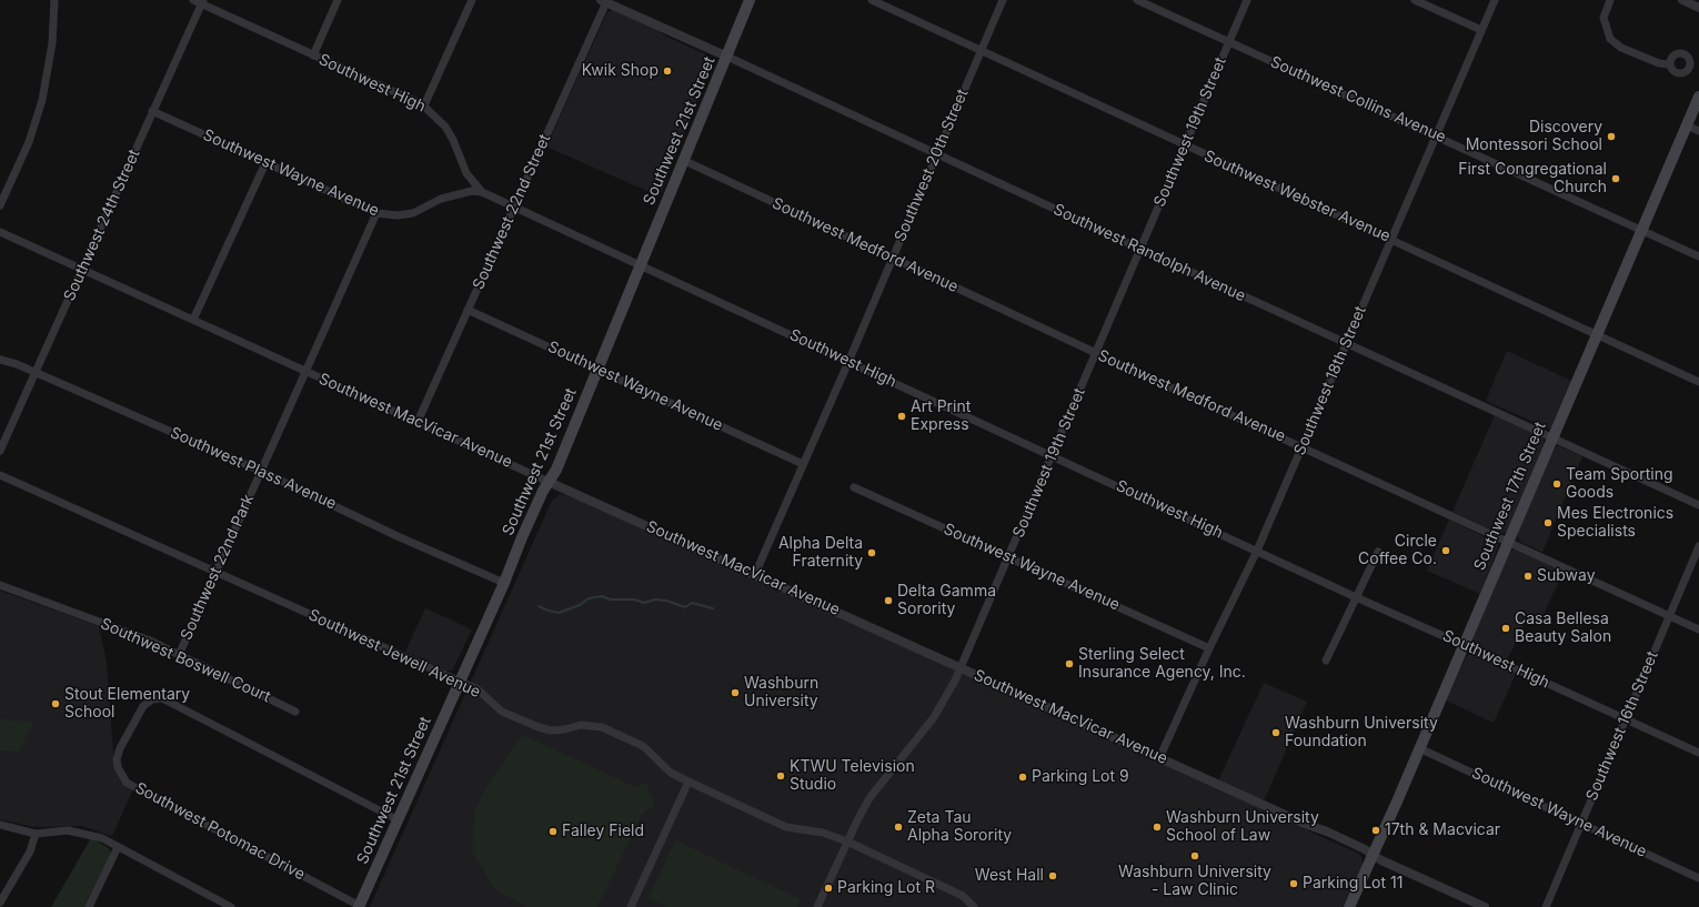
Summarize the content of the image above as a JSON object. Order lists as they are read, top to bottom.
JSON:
{
  "streets": {
    "main road": ["Southwest 21st Street", "Southwest 17th Street"],
    "street": [
      "Southwest High",
      "Southwest Collins Avenue",
      "Southwest 19th Street",
      "Southwest 20th Street",
      "Southwest Wayne Avenue",
      "Southwest Webster Avenue",
      "Southwest 22nd Street",
      "Southwest 24th Street",
      "Southwest Medford Avenue",
      "Southwest Randolph Avenue",
      "Southwest 18th Street",
      "Southwest MacVicar Avenue",
      "Southwest Plass Avenue",
      "Southwest 22nd Park",
      "Southwest Jewell Avenue",
      "Southwest Boswell Court",
      "Southwest 16th Street",
      "Southwest Potomac Drive"
    ]
  },
  "crossings": [
    ["Southwest High", "Southwest 21st Street"],
    ["Southwest High", "Southwest 19th Street"],
    ["Southwest High", "Southwest 20th Street"],
    ["Southwest High", "Southwest Wayne Avenue"],
    ["Southwest High", "Southwest 22nd Street"],
    ["Southwest High", "Southwest 24th Street"],
    ["Southwest High", "Southwest 18th Street"],
    ["Southwest High", "Southwest 17th Street"],
    ["Southwest High", "Southwest 16th Street"],
    ["Southwest Collins Avenue", "Southwest 19th Street"],
    ["Southwest Collins Avenue", "Southwest 18th Street"],
    ["Southwest Collins Avenue", "Southwest 17th Street"],
    ["Southwest 21st Street", "Southwest Wayne Avenue"],
    ["Southwest 21st Street", "Southwest Medford Avenue"],
    ["Southwest 21st Street", "Southwest Randolph Avenue"],
    ["Southwest 21st Street", "Southwest MacVicar Avenue"],
    ["Southwest 21st Street", "Southwest Plass Avenue"],
    ["Southwest 21st Street", "Southwest Jewell Avenue"],
    ["Southwest 21st Street", "Southwest Potomac Drive"],
    ["Southwest 19th Street", "Southwest Wayne Avenue"],
    ["Southwest 19th Street", "Southwest Webster Avenue"],
    ["Southwest 19th Street", "Southwest Medford Avenue"],
    ["Southwest 19th Street", "Southwest Randolph Avenue"],
    ["Southwest 19th Street", "Southwest MacVicar Avenue"],
    ["Southwest 19th Street", "Southwest Jewell Avenue"],
    ["Southwest 20th Street", "Southwest Wayne Avenue"],
    ["Southwest 20th Street", "Southwest Webster Avenue"],
    ["Southwest 20th Street", "Southwest Medford Avenue"],
    ["Southwest 20th Street", "Southwest Randolph Avenue"],
    ["Southwest 20th Street", "Southwest MacVicar Avenue"],
    ["Southwest Wayne Avenue", "Southwest 22nd Street"],
    ["Southwest Wayne Avenue", "Southwest 24th Street"],
    ["Southwest Wayne Avenue", "Southwest 18th Street"],
    ["Southwest Wayne Avenue", "Southwest 17th Street"],
    ["Southwest Wayne Avenue", "Southwest 22nd Park"],
    ["Southwest Wayne Avenue", "Southwest 16th Street"],
    ["Southwest Webster Avenue", "Southwest 18th Street"],
    ["Southwest Webster Avenue", "Southwest 17th Street"],
    ["Southwest 22nd Street", "Southwest Randolph Avenue"],
    ["Southwest 22nd Street", "Southwest MacVicar Avenue"],
    ["Southwest 24th Street", "Southwest MacVicar Avenue"],
    ["Southwest 24th Street", "Southwest Plass Avenue"],
    ["Southwest Medford Avenue", "Southwest 18th Street"],
    ["Southwest Medford Avenue", "Southwest 17th Street"],
    ["Southwest Medford Avenue", "Southwest 16th Street"],
    ["Southwest Randolph Avenue", "Southwest 18th Street"],
    ["Southwest Randolph Avenue", "Southwest 17th Street"],
    ["Southwest 18th Street", "Southwest MacVicar Avenue"],
    ["Southwest MacVicar Avenue", "Southwest 17th Street"],
    ["Southwest MacVicar Avenue", "Southwest 22nd Park"],
    ["Southwest Plass Avenue", "Southwest 22nd Park"],
    ["Southwest 22nd Park", "Southwest Jewell Avenue"],
    ["Southwest 22nd Park", "Southwest Boswell Court"]
  ],
  "places": [
    "Kwik Shop",
    "Discovery Montessori School",
    "First Congregational Church",
    "Art Print Express",
    "Team Sporting Goods",
    "Mes Electronics Specialists",
    "Circle Coffee Co.",
    "Alpha Delta Fraternity",
    "Subway",
    "Delta Gamma Sorority",
    "Casa Bellesa Beauty Salon",
    "Sterling Select Insurance Agency, Inc.",
    "Washburn University",
    "Stout Elementary School",
    "Washburn University Foundation",
    "KTWU Television Studio",
    "Parking Lot 9",
    "Zeta Tau Alpha Sorority",
    "Washburn University School of Law",
    "17th & Macvicar",
    "Falley Field",
    "Washburn University - Law Clinic",
    "West Hall",
    "Parking Lot 11",
    "Parking Lot R"
  ]
}
